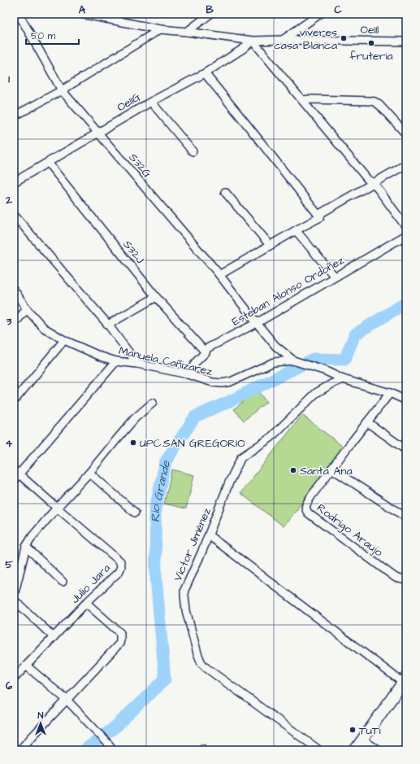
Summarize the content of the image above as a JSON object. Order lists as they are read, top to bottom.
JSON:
{
  "streets": {
    "street": [
      "Oe11l",
      "Oe11G",
      "S32G",
      "S32J",
      "Esteban Alonso Ordoñez",
      "Manuela Cañizarez",
      "Rodrigo Araujo",
      "Victor Jiménez",
      "Julio Jara"
    ]
  },
  "crossings": [
    ["Oe11l", "Oe11G"],
    ["Oe11G", "S32G"],
    ["Oe11G", "S32J"],
    ["S32G", "Esteban Alonso Ordoñez"],
    ["S32G", "Manuela Cañizarez"],
    ["S32J", "Esteban Alonso Ordoñez"],
    ["Esteban Alonso Ordoñez", "Manuela Cañizarez"],
    ["Manuela Cañizarez", "Rodrigo Araujo"],
    ["Manuela Cañizarez", "Victor Jiménez"]
  ],
  "water": ["Rio Grande"],
  "places": [
    "viveres casa Blanca",
    "fruteria",
    "UPC.SAN GREGORIO",
    "Santa Ana",
    "TuTi"
  ],
  "scale_bar": "50 m",
  "north": "top",
  "grid": {
    "columns": ["A", "B", "C"],
    "rows": [
      "1",
      "2",
      "3",
      "4",
      "5",
      "6"
    ]
  }
}
